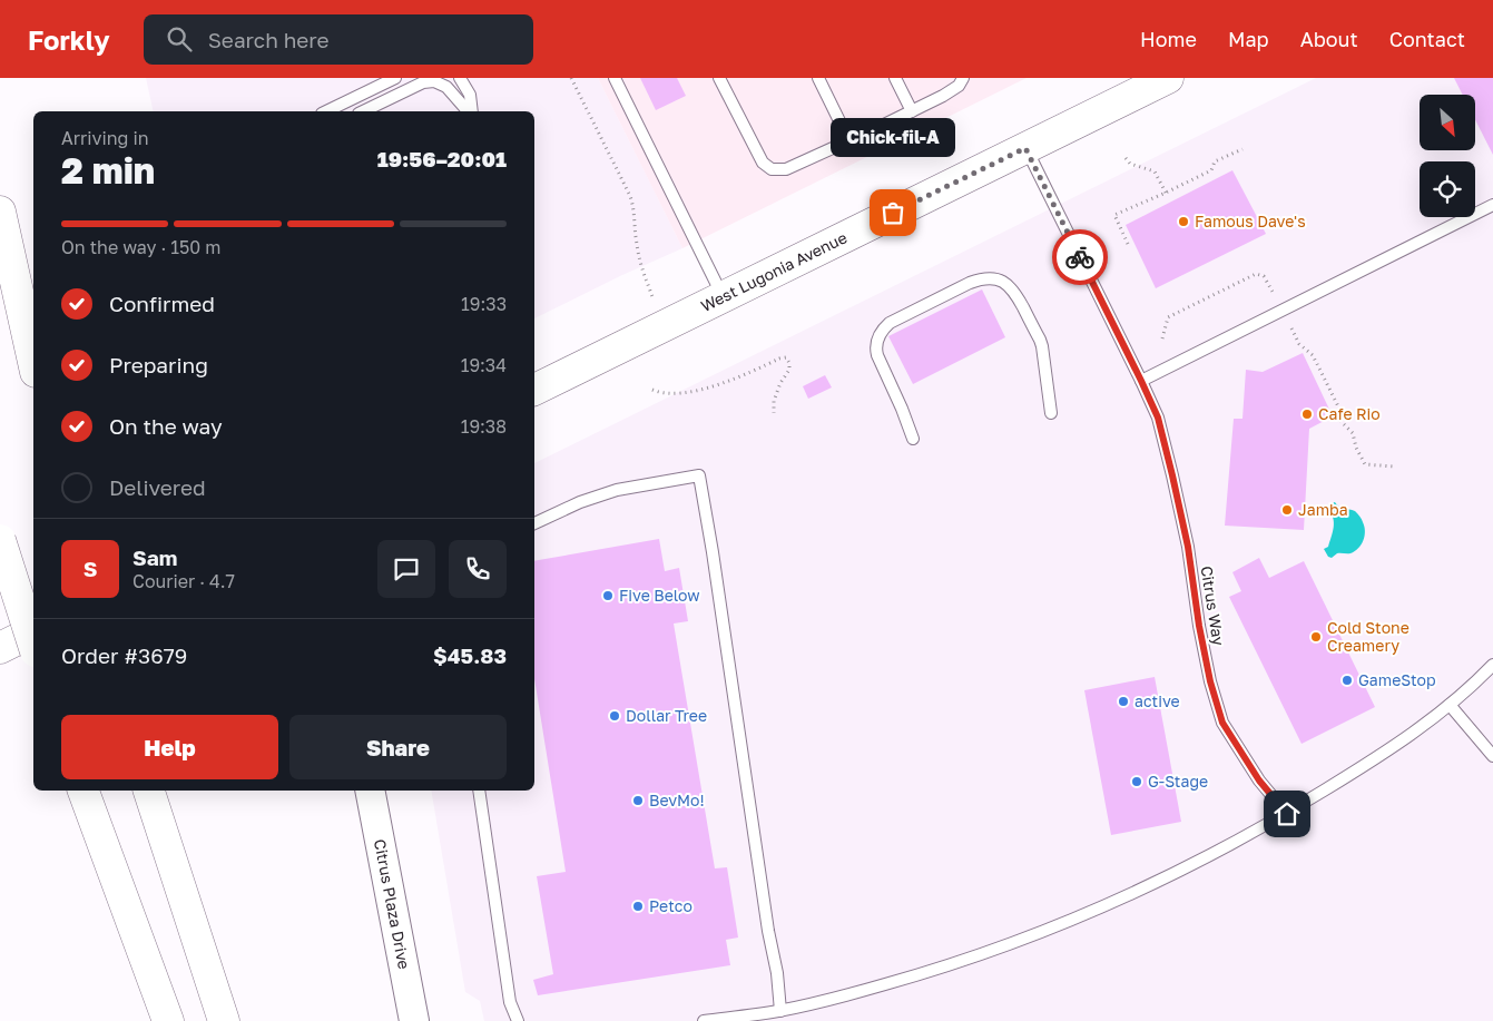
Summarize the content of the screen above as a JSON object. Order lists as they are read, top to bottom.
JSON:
{
  "streets": {
    "main road": ["West Lugonia Avenue"],
    "street": ["Citrus Plaza Drive"],
    "lane": ["Citrus Way"]
  },
  "crossings": [
    ["West Lugonia Avenue", "Citrus Way"]
  ],
  "places": [
    "Chick-fil-A",
    "Famous Dave's",
    "Cafe Rio",
    "Jamba",
    "Five Below",
    "Cold Stone Creamery",
    "GameStop",
    "active",
    "Dollar Tree",
    "G-Stage",
    "BevMo!",
    "Petco"
  ],
  "north": "bottom right",
  "page": {
    "header": "Forkly",
    "search": "Search here",
    "nav": [
      "Home",
      "Map",
      "About",
      "Contact"
    ],
    "heading": ["2 min", "Arriving in", "19:56–20:01"],
    "panel": [
      "Sam",
      "Courier · 4.7",
      "Order #3679",
      "$45.83"
    ],
    "bubble": "Chick-fil-A",
    "bar": "On the way · 150 m",
    "list": [
      ["Confirmed", "19:33"],
      ["Preparing", "19:34"],
      ["On the way", "19:38"],
      "Delivered"
    ],
    "round": "S",
    "buttons": ["Help", "Share"]
  }
}
